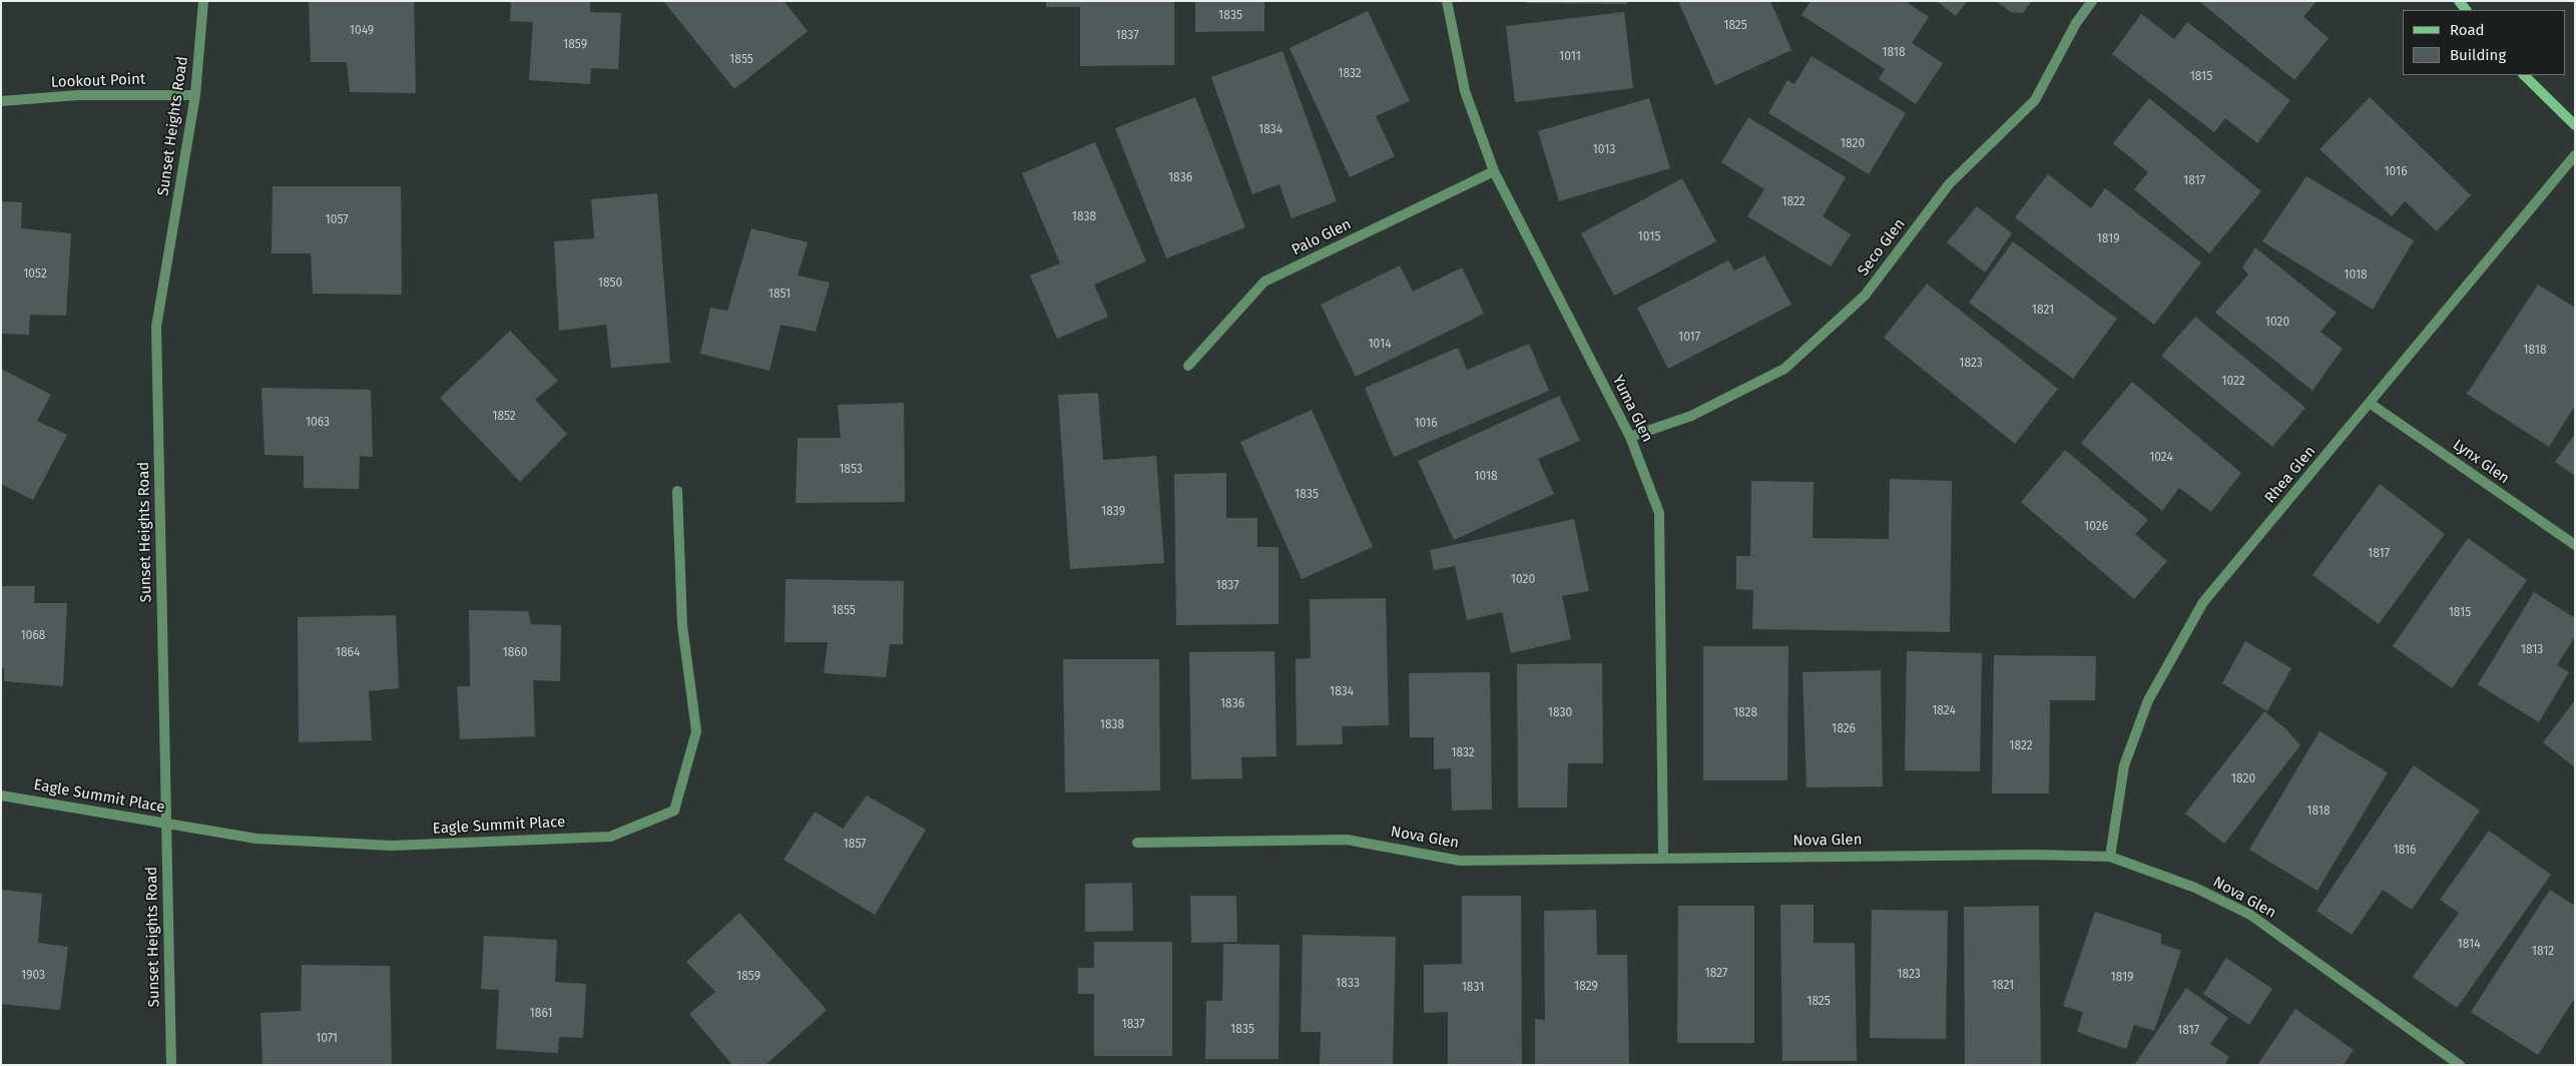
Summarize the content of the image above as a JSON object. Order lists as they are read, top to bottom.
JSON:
{
  "streets": {
    "street": [
      "Lookout Point",
      "Sunset Heights Road",
      "Palo Glen",
      "Seco Glen",
      "Yuma Glen",
      "Lynx Glen",
      "Rhea Glen",
      "Eagle Summit Place",
      "Nova Glen"
    ]
  },
  "crossings": [
    ["Lookout Point", "Sunset Heights Road"],
    ["Sunset Heights Road", "Eagle Summit Place"],
    ["Palo Glen", "Yuma Glen"],
    ["Seco Glen", "Yuma Glen"],
    ["Yuma Glen", "Nova Glen"],
    ["Lynx Glen", "Rhea Glen"],
    ["Rhea Glen", "Nova Glen"]
  ],
  "house_numbers": [
    "1835",
    "1825",
    "1049",
    "1837",
    "1859",
    "1818",
    "1011",
    "1855",
    "1832",
    "1815",
    "1834",
    "1820",
    "1013",
    "1016",
    "1836",
    "1817",
    "1822",
    "1838",
    "1057",
    "1015",
    "1819",
    "1052",
    "1018",
    "1850",
    "1851",
    "1821",
    "1020",
    "1017",
    "1014",
    "1818",
    "1823",
    "1022",
    "1852",
    "1063",
    "1016",
    "1024",
    "1853",
    "1018",
    "1835",
    "1839",
    "1026",
    "1817",
    "1020",
    "1837",
    "1855",
    "1815",
    "1068",
    "1813",
    "1864",
    "1860",
    "1834",
    "1836",
    "1824",
    "1830",
    "1828",
    "1838",
    "1826",
    "1822",
    "1832",
    "1820",
    "1818",
    "1857",
    "1816",
    "1814",
    "1812",
    "1827",
    "1823",
    "1903",
    "1859",
    "1819",
    "1833",
    "1821",
    "1829",
    "1831",
    "1825",
    "1861",
    "1837",
    "1835",
    "1817",
    "1071"
  ],
  "legend": ["Road", "Building"]
}
